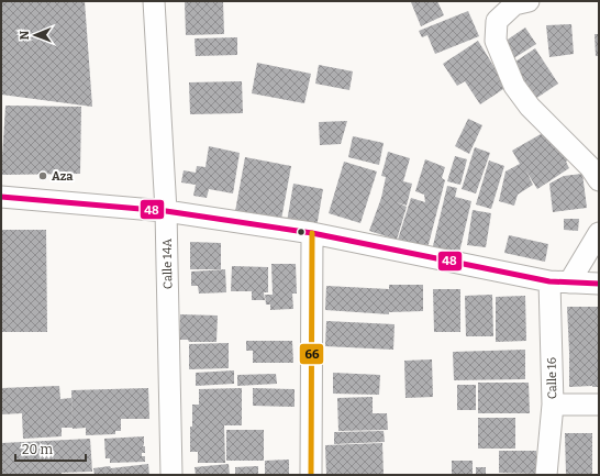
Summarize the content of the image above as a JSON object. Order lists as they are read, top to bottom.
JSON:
{
  "streets": {
    "street": ["Calle 14A", "Calle 16"]
  },
  "places": ["Aza"],
  "lines": ["transit line 48", "transit line 66"],
  "scale_bar": "20 m",
  "north": "left"
}
